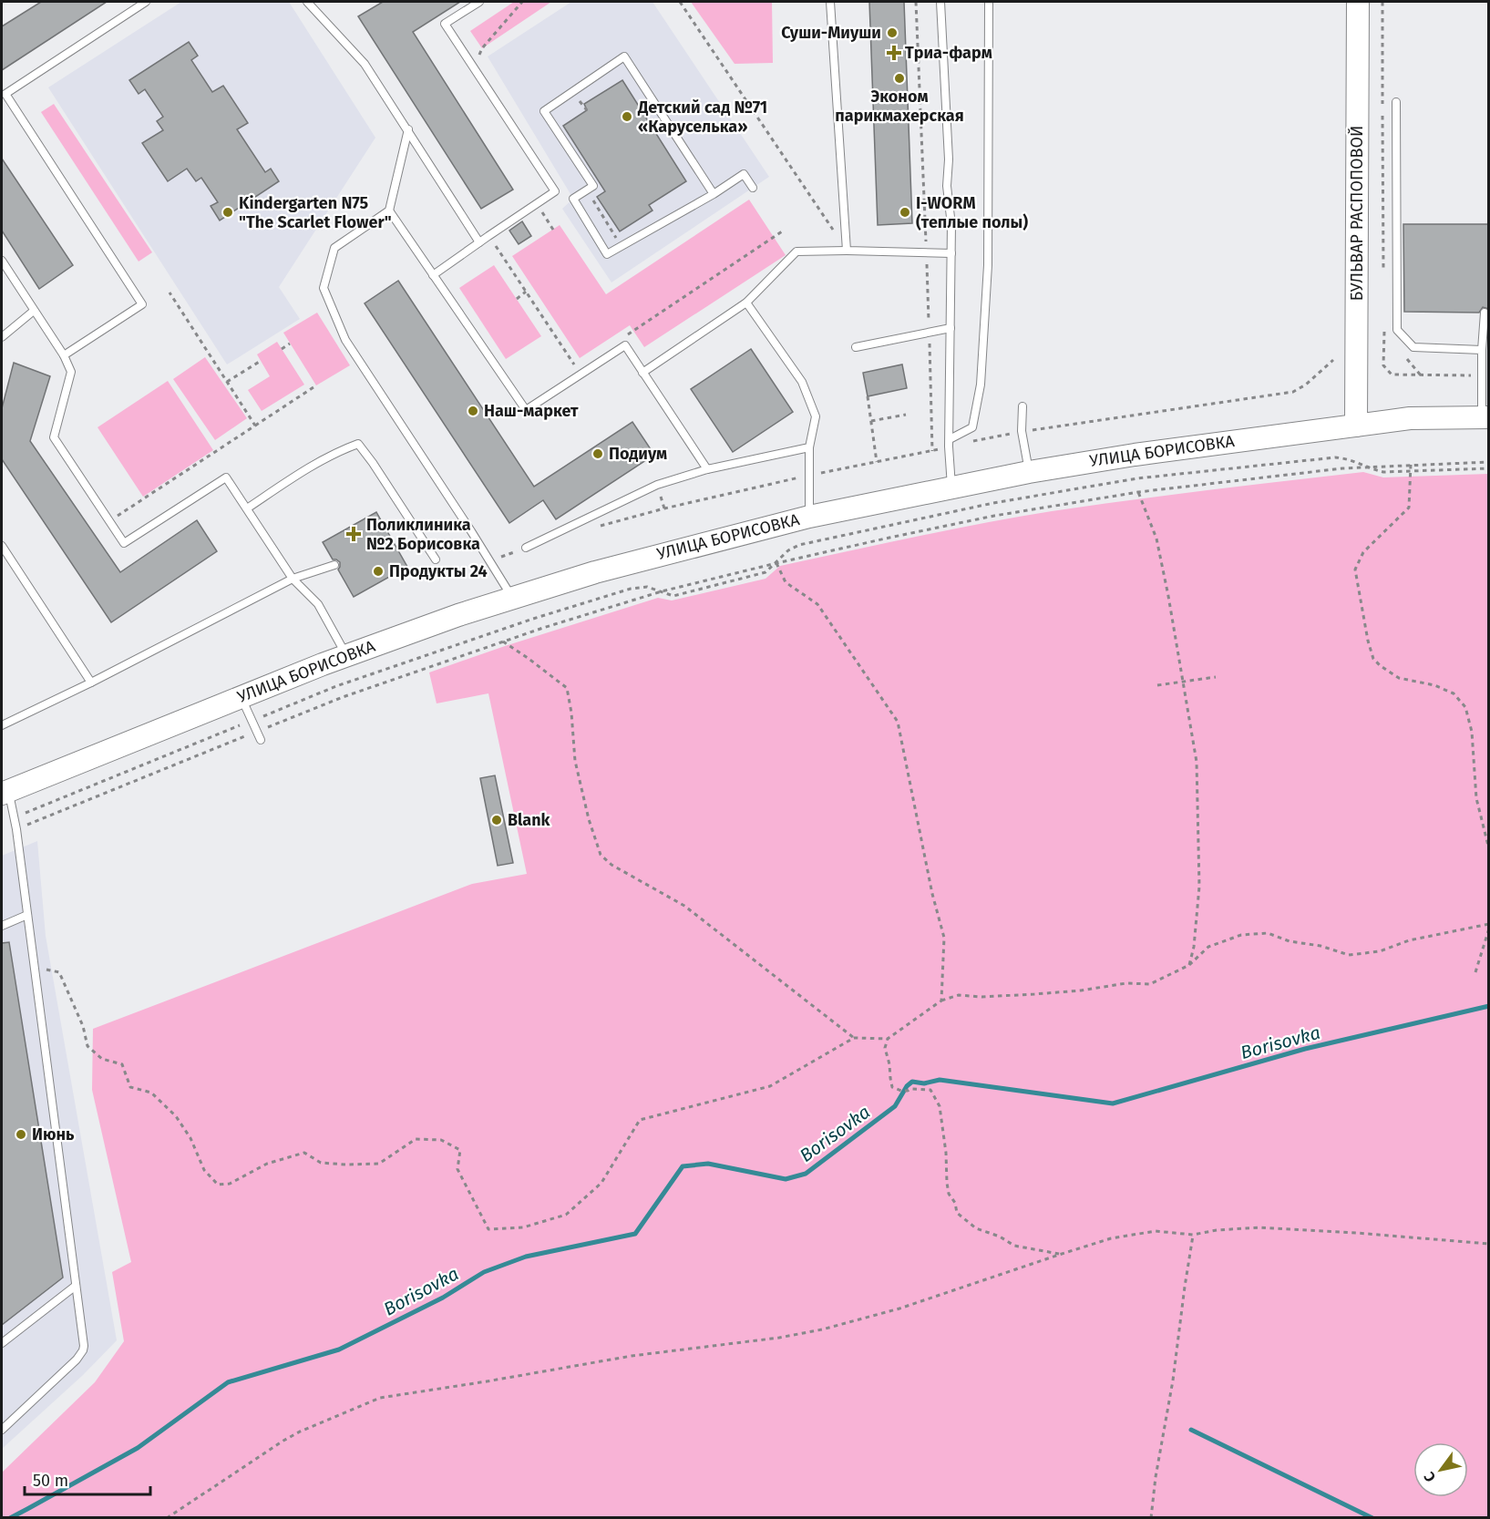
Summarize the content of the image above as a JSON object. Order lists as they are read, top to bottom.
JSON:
{
  "streets": {
    "street": ["БУЛЬВАР РАСПОПОВОЙ", "УЛИЦА БОРИСОВКА"]
  },
  "crossings": [
    ["БУЛЬВАР РАСПОПОВОЙ", "УЛИЦА БОРИСОВКА"]
  ],
  "water": ["Borisovka"],
  "places": {
    "other": [
      "Суши-Миуши",
      "Эконом парикмахерская",
      "Детский сад №71 «Каруселька»",
      "Kindergarten N75 \"The Scarlet Flower\"",
      "I-WORM (теплые полы)",
      "Наш-маркет",
      "Подиум",
      "Продукты 24",
      "Blank",
      "Июнь"
    ],
    "health": ["Триа-фарм", "Поликлиника №2 Борисовка"]
  },
  "scale_bar": "50 m",
  "north": "bottom left"
}
